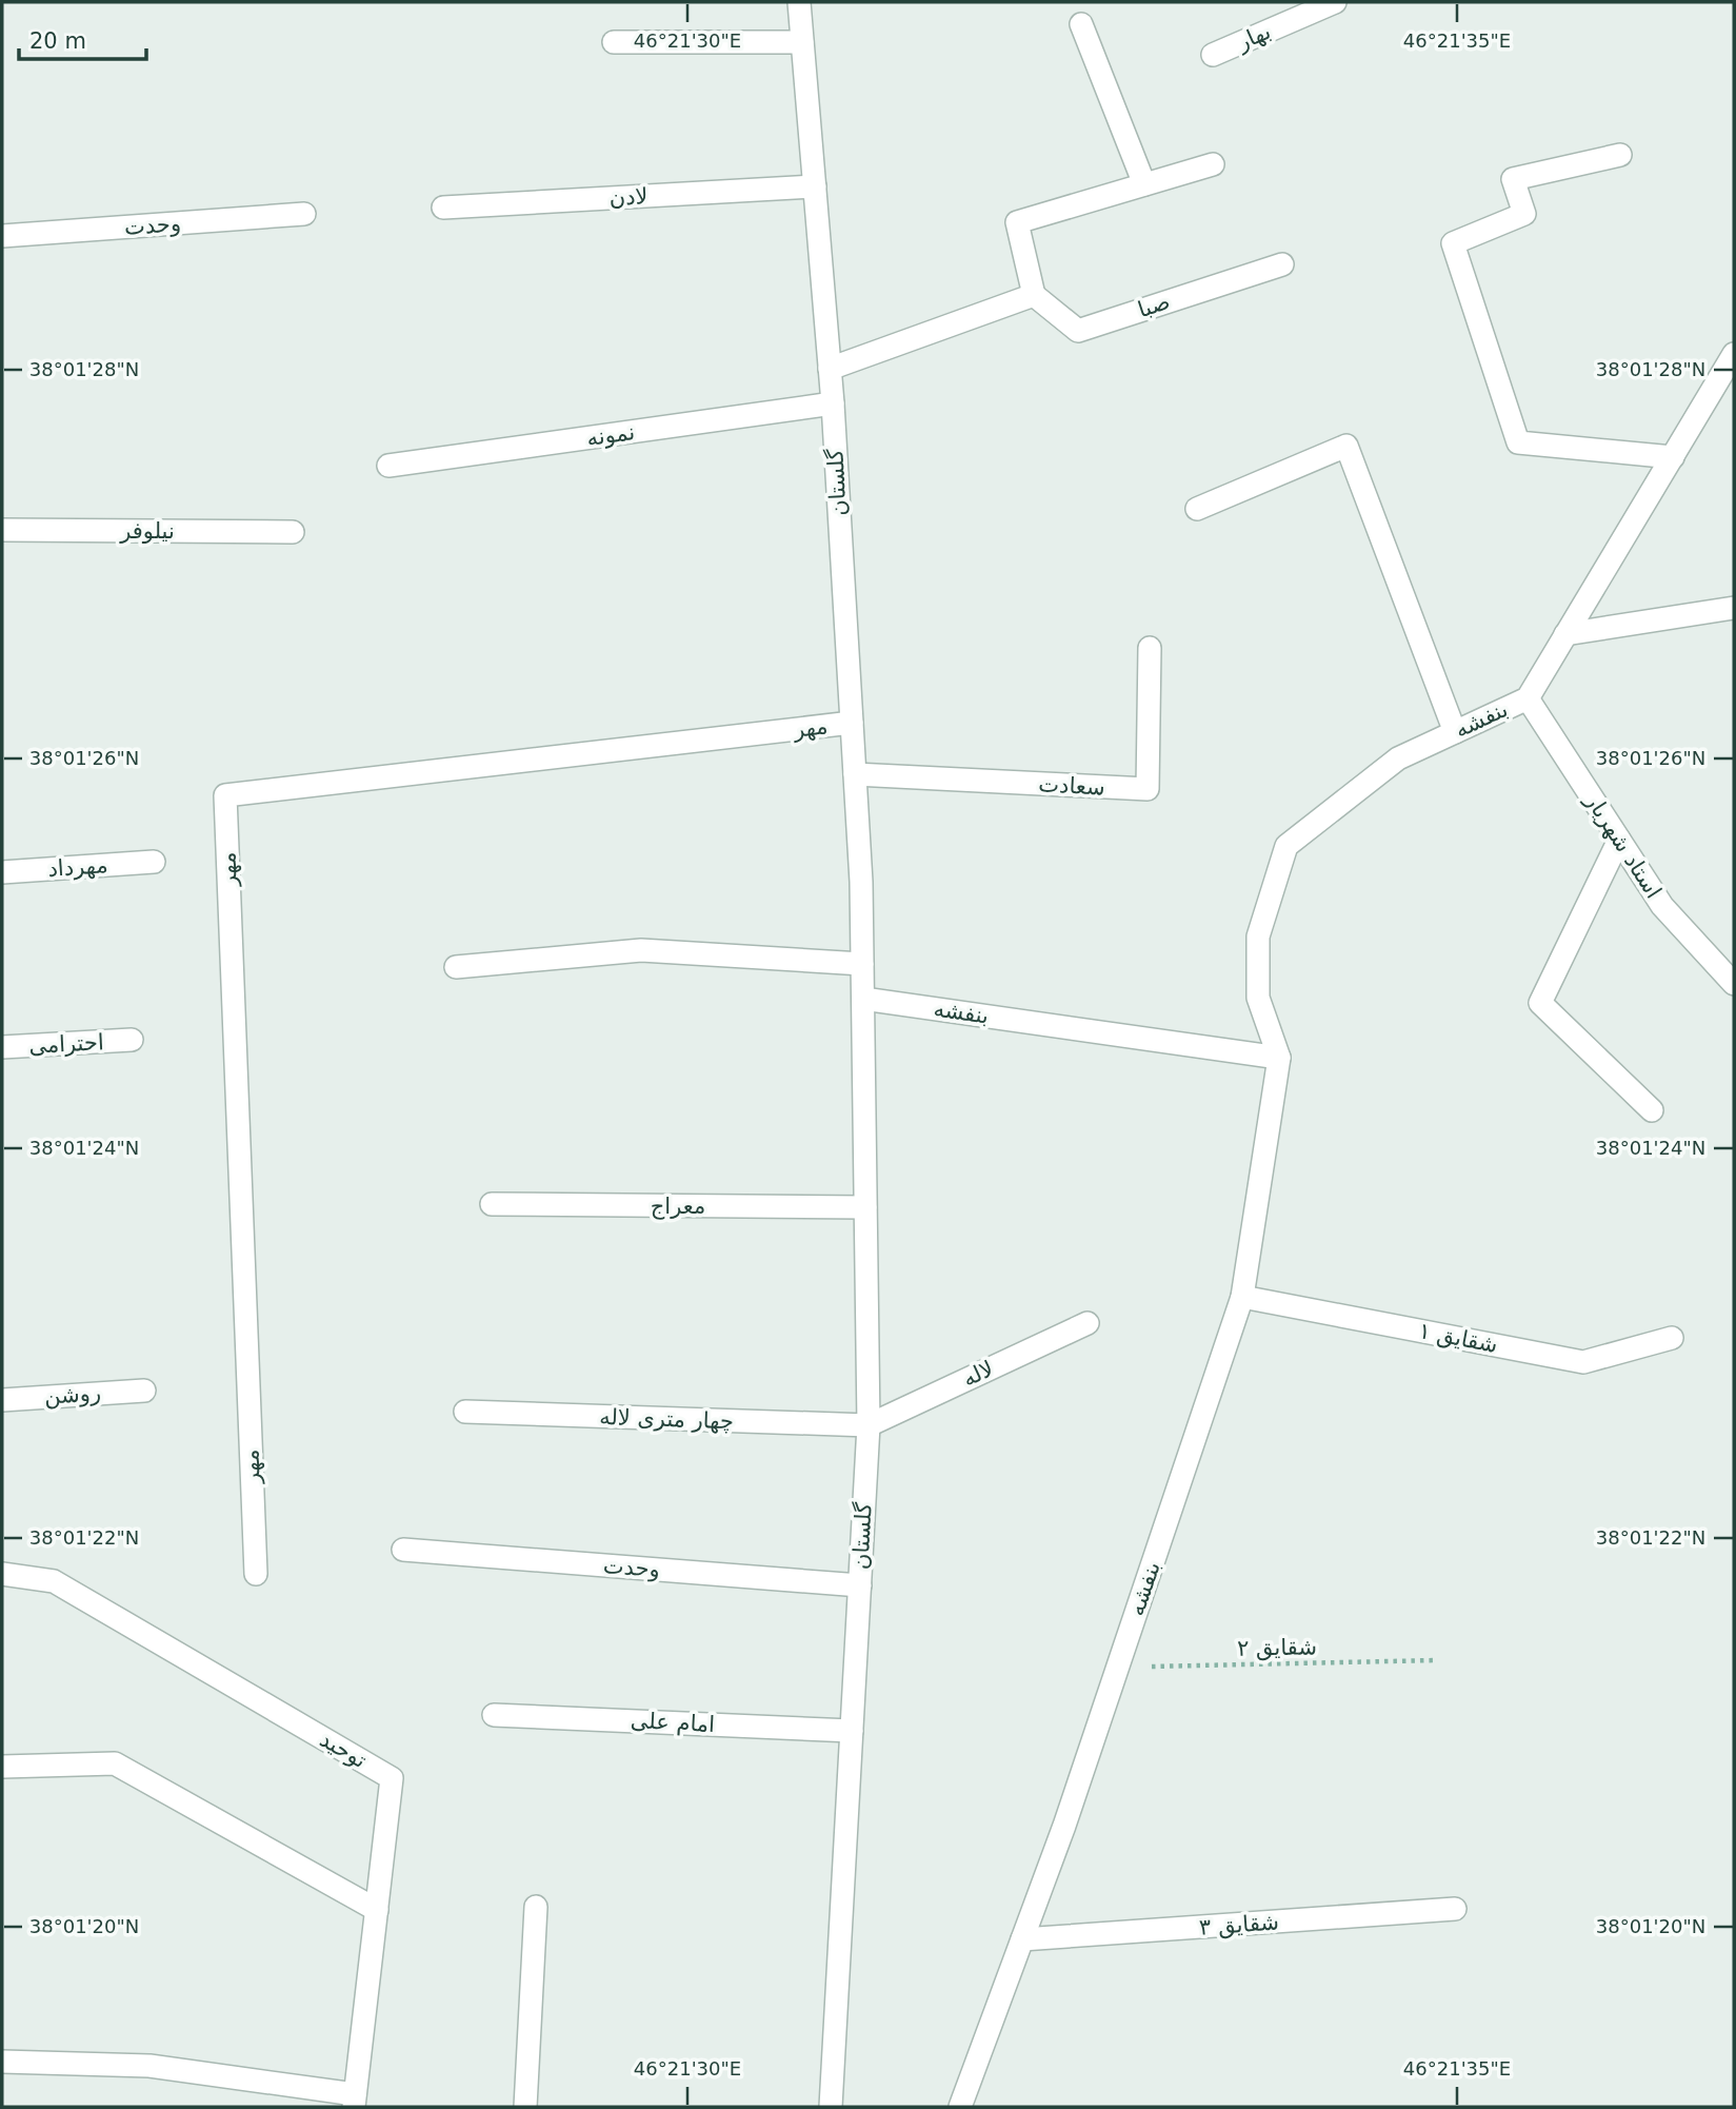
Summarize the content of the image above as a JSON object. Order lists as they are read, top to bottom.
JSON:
{
  "streets": {
    "street": [
      "بهار",
      "لادن",
      "وحدت",
      "صبا",
      "نمونه",
      "گلستان",
      "نیلوفر",
      "بنفشه",
      "مهر",
      "سعادت",
      "استاد شهریار",
      "مهرداد",
      "احترامی",
      "معراج",
      "شقایق ۱",
      "لاله",
      "روشن",
      "چهار متری لاله",
      "امام علی",
      "توحید",
      "شقایق ۳"
    ],
    "path": ["شقایق ۲"]
  },
  "crossings": [
    ["لادن", "گلستان"],
    ["وحدت", "گلستان"],
    ["نمونه", "گلستان"],
    ["گلستان", "بنفشه"],
    ["گلستان", "مهر"],
    ["گلستان", "سعادت"],
    ["گلستان", "معراج"],
    ["گلستان", "لاله"],
    ["گلستان", "چهار متری لاله"],
    ["گلستان", "امام علی"],
    ["بنفشه", "استاد شهریار"],
    ["بنفشه", "شقایق ۱"],
    ["بنفشه", "شقایق ۲"],
    ["بنفشه", "شقایق ۳"],
    ["لاله", "چهار متری لاله"]
  ],
  "scale_bar": "20 m",
  "coordinates": [
    "46°21'30\"E",
    "46°21'35\"E",
    "38°01'28\"N",
    "38°01'26\"N",
    "38°01'24\"N",
    "38°01'22\"N",
    "38°01'20\"N"
  ]
}
